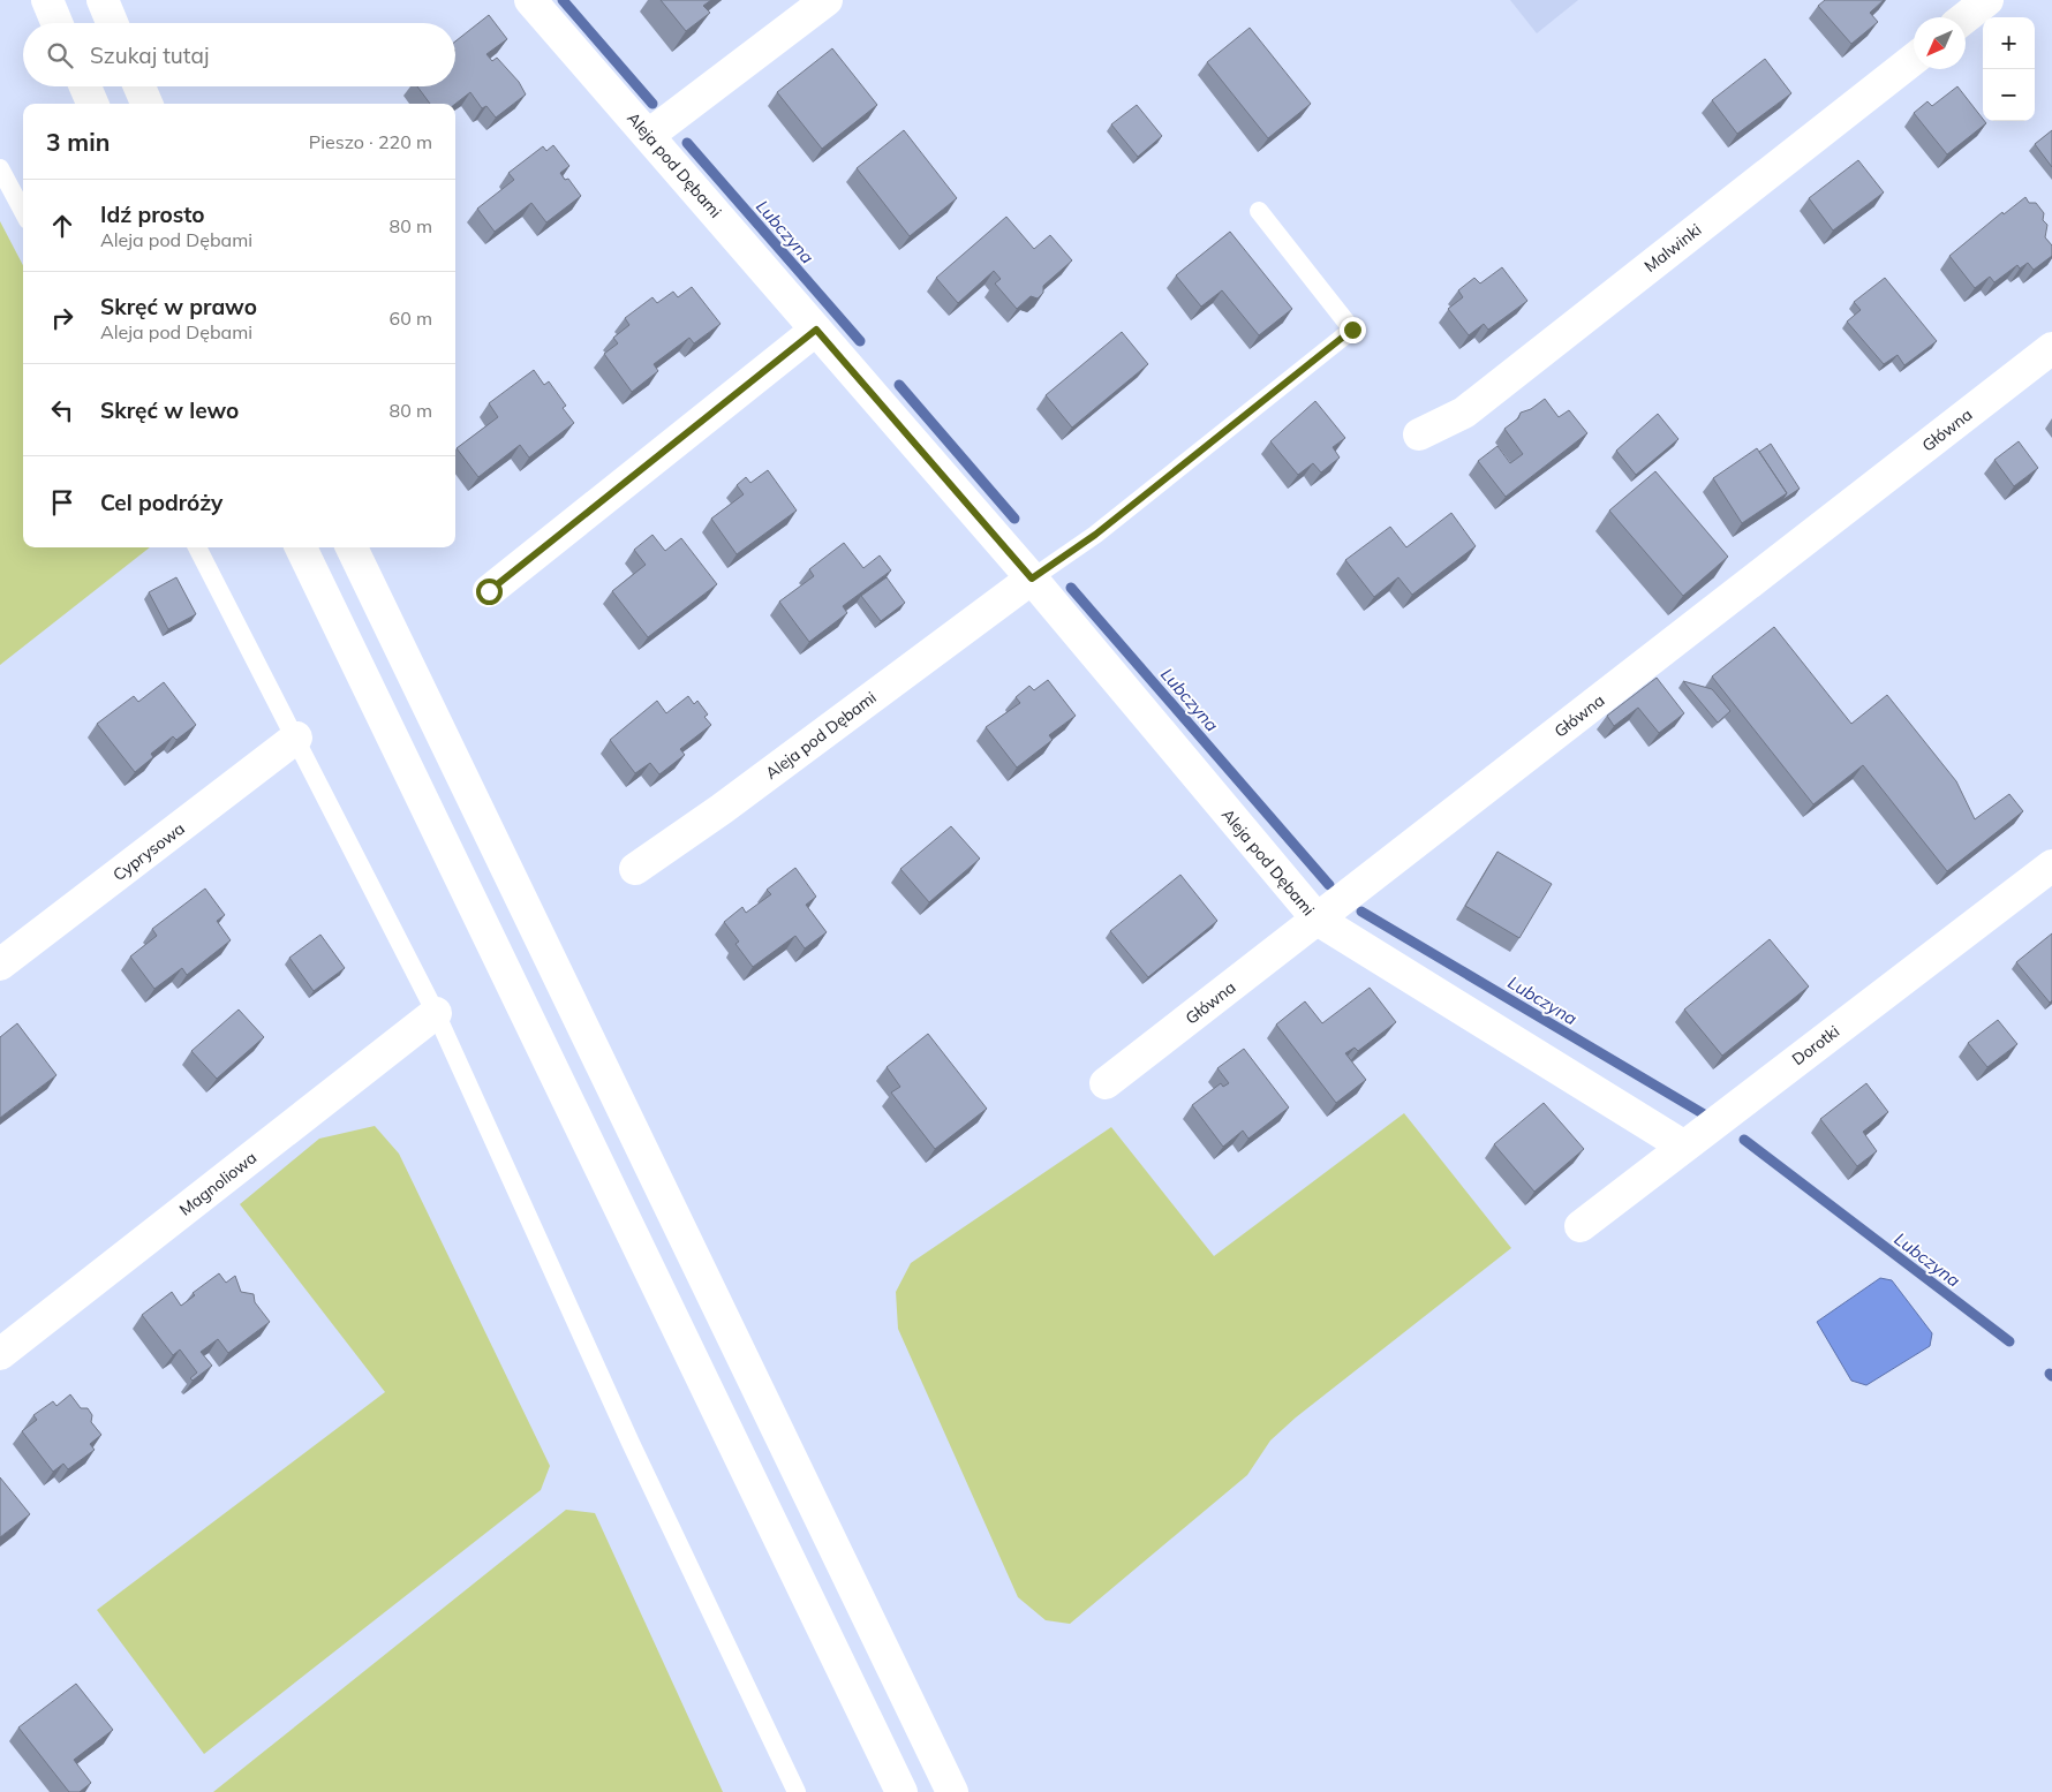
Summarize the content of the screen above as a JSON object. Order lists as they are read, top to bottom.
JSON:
{
  "streets": {
    "street": [
      "Aleja pod Dębami",
      "Malwinki",
      "Główna",
      "Cyprysowa",
      "Dorotki",
      "Magnoliowa"
    ]
  },
  "crossings": [
    ["Aleja pod Dębami", "Główna"],
    ["Aleja pod Dębami", "Dorotki"]
  ],
  "water": ["Lubczyna"],
  "north": "bottom left",
  "page": {
    "map_buttons": ["+", "−"],
    "search": "Szukaj tutaj",
    "heading": ["3 min", "Pieszo · 220 m"],
    "list": [
      ["Idź prosto", "Aleja pod Dębami", "80 m"],
      ["Skręć w prawo", "Aleja pod Dębami", "60 m"],
      ["Skręć w lewo", "80 m"],
      "Cel podróży"
    ]
  }
}
